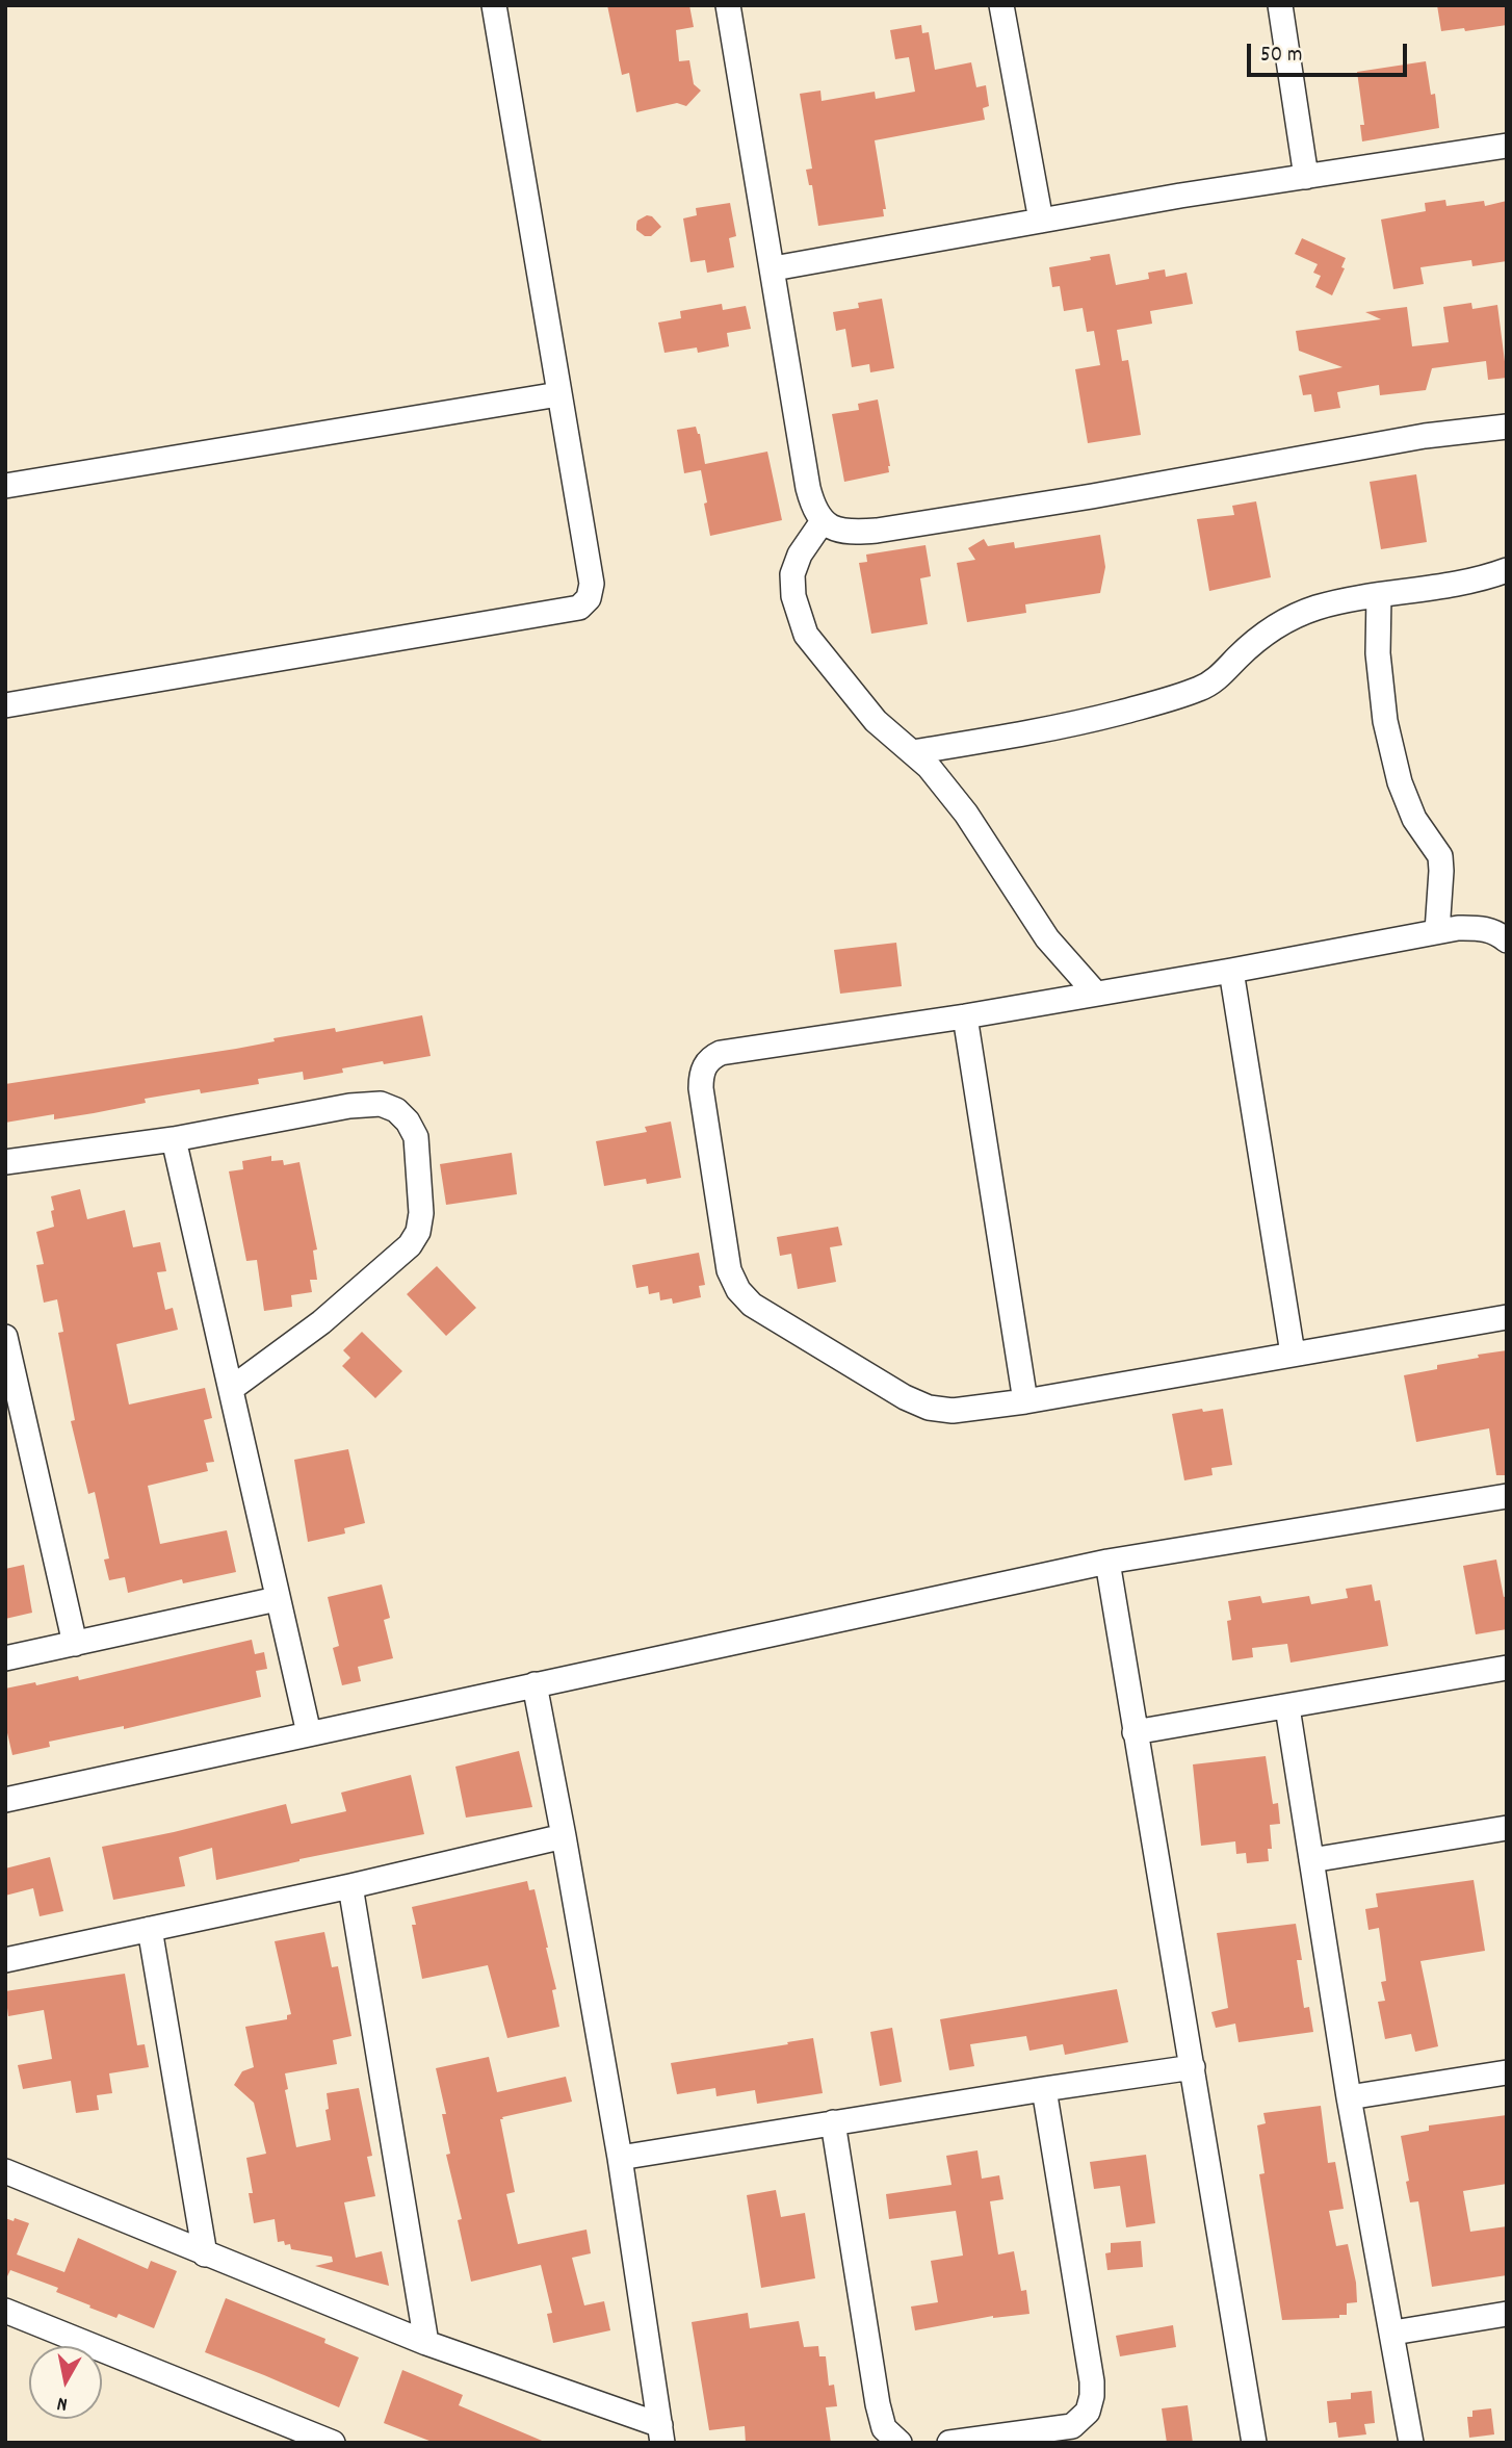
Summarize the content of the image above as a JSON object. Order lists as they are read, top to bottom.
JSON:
{
  "scale_bar": "50 m",
  "north": "bottom"
}
